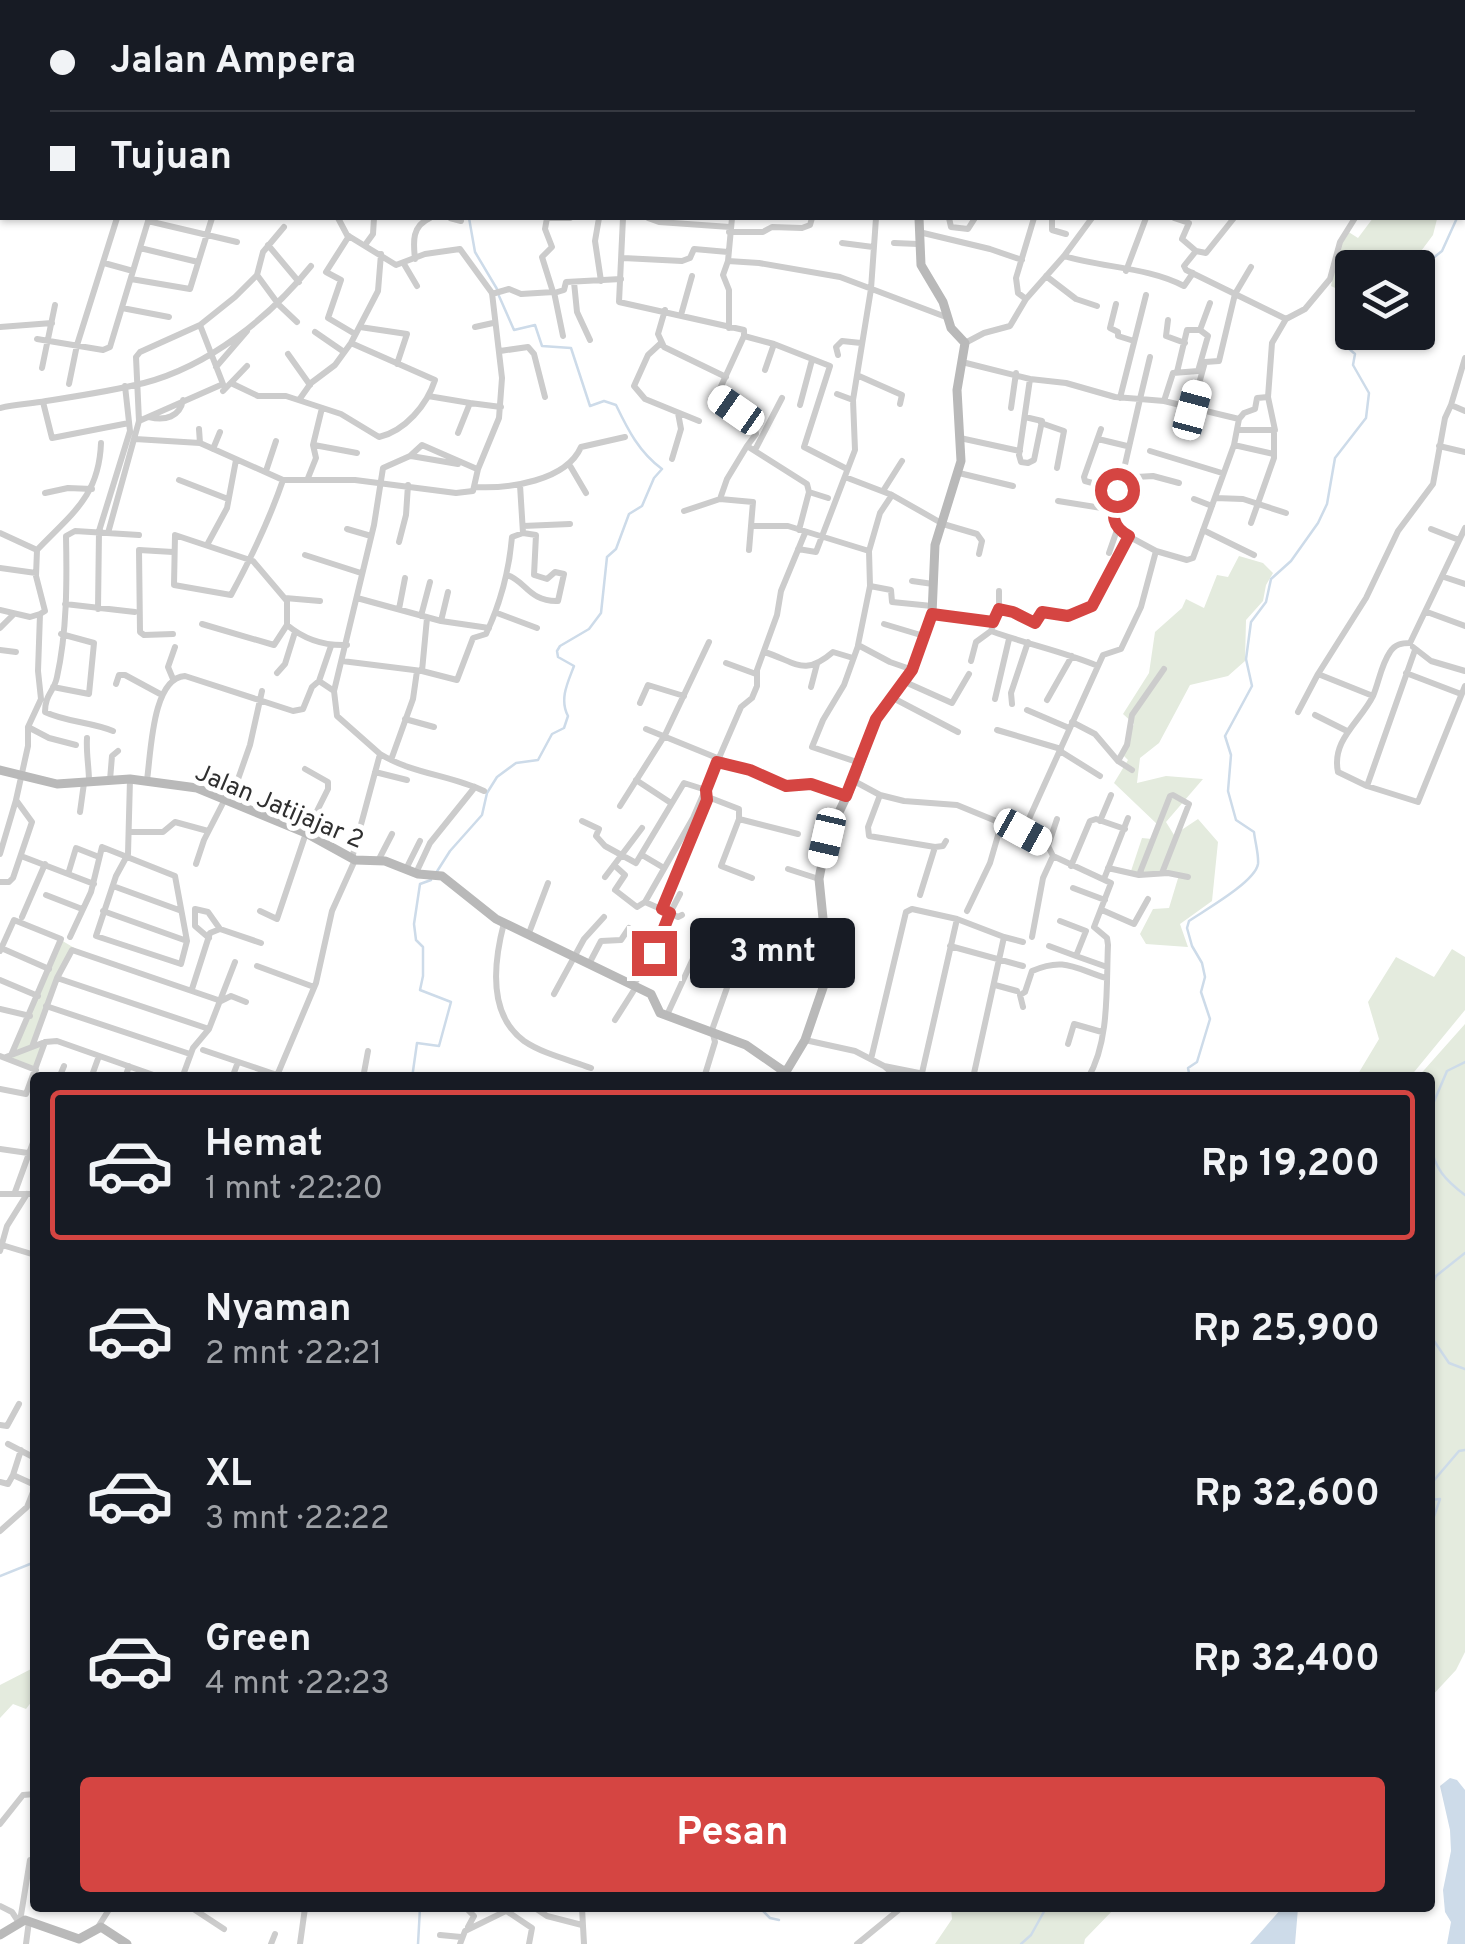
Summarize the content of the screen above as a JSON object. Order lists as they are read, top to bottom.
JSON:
{
  "streets": {
    "street": ["Jalan Jatijajar 2"]
  },
  "page": {
    "banner": ["Jalan Ampera", "Tujuan"],
    "bubble": "3 mnt",
    "list": [
      {
        "name": "Hemat",
        "note": "1 mnt · 22:20",
        "value": "Rp 19,200"
      },
      {
        "name": "Nyaman",
        "note": "2 mnt · 22:21",
        "value": "Rp 25,900"
      },
      {
        "name": "XL",
        "note": "3 mnt · 22:22",
        "value": "Rp 32,600"
      },
      {
        "name": "Green",
        "note": "4 mnt · 22:23",
        "value": "Rp 32,400"
      }
    ],
    "buttons": "Pesan"
  }
}
